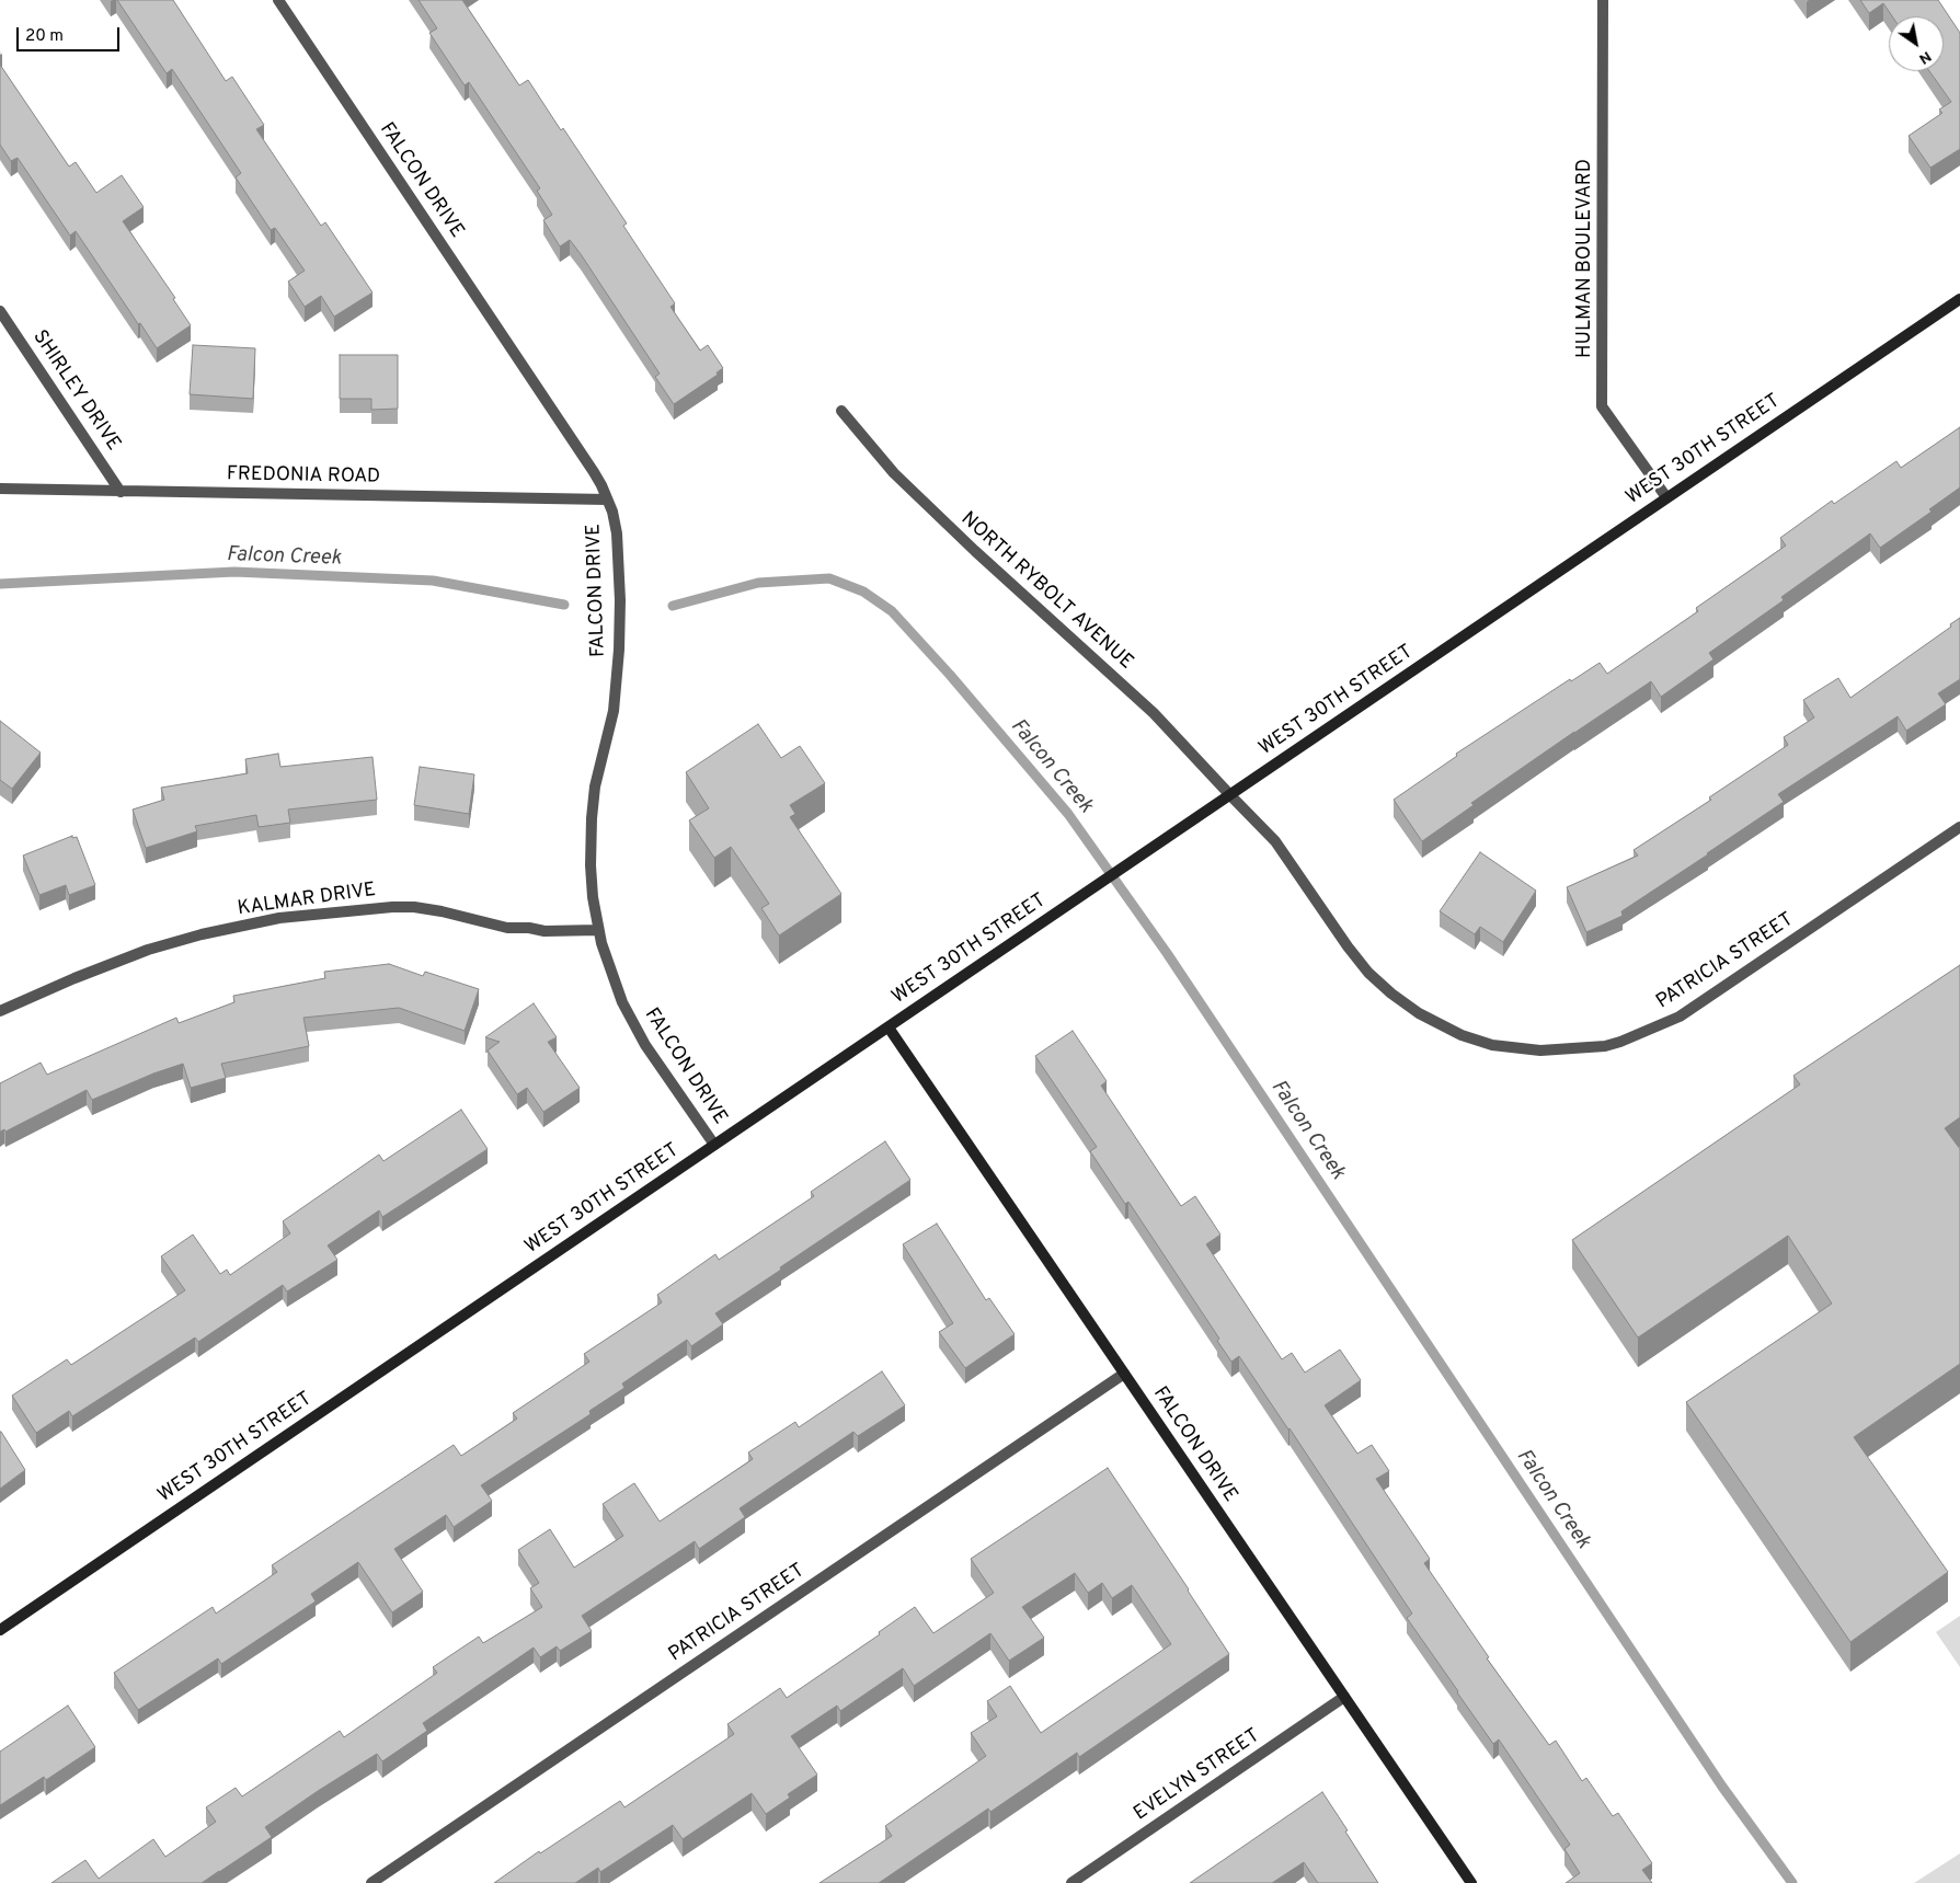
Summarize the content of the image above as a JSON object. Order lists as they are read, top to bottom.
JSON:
{
  "streets": {
    "main road": ["FALCON DRIVE", "WEST 30TH STREET"],
    "street": [
      "HULMAN BOULEVARD",
      "SHIRLEY DRIVE",
      "FREDONIA ROAD",
      "NORTH RYBOLT AVENUE",
      "KALMAR DRIVE",
      "PATRICIA STREET",
      "EVELYN STREET"
    ]
  },
  "crossings": [
    ["FALCON DRIVE", "WEST 30TH STREET"],
    ["FALCON DRIVE", "FREDONIA ROAD"],
    ["FALCON DRIVE", "KALMAR DRIVE"],
    ["FALCON DRIVE", "PATRICIA STREET"],
    ["FALCON DRIVE", "EVELYN STREET"],
    ["HULMAN BOULEVARD", "WEST 30TH STREET"],
    ["SHIRLEY DRIVE", "FREDONIA ROAD"],
    ["WEST 30TH STREET", "NORTH RYBOLT AVENUE"],
    ["WEST 30TH STREET", "PATRICIA STREET"],
    ["NORTH RYBOLT AVENUE", "PATRICIA STREET"]
  ],
  "water": ["Falcon Creek"],
  "scale_bar": "20 m",
  "north": "bottom right"
}
